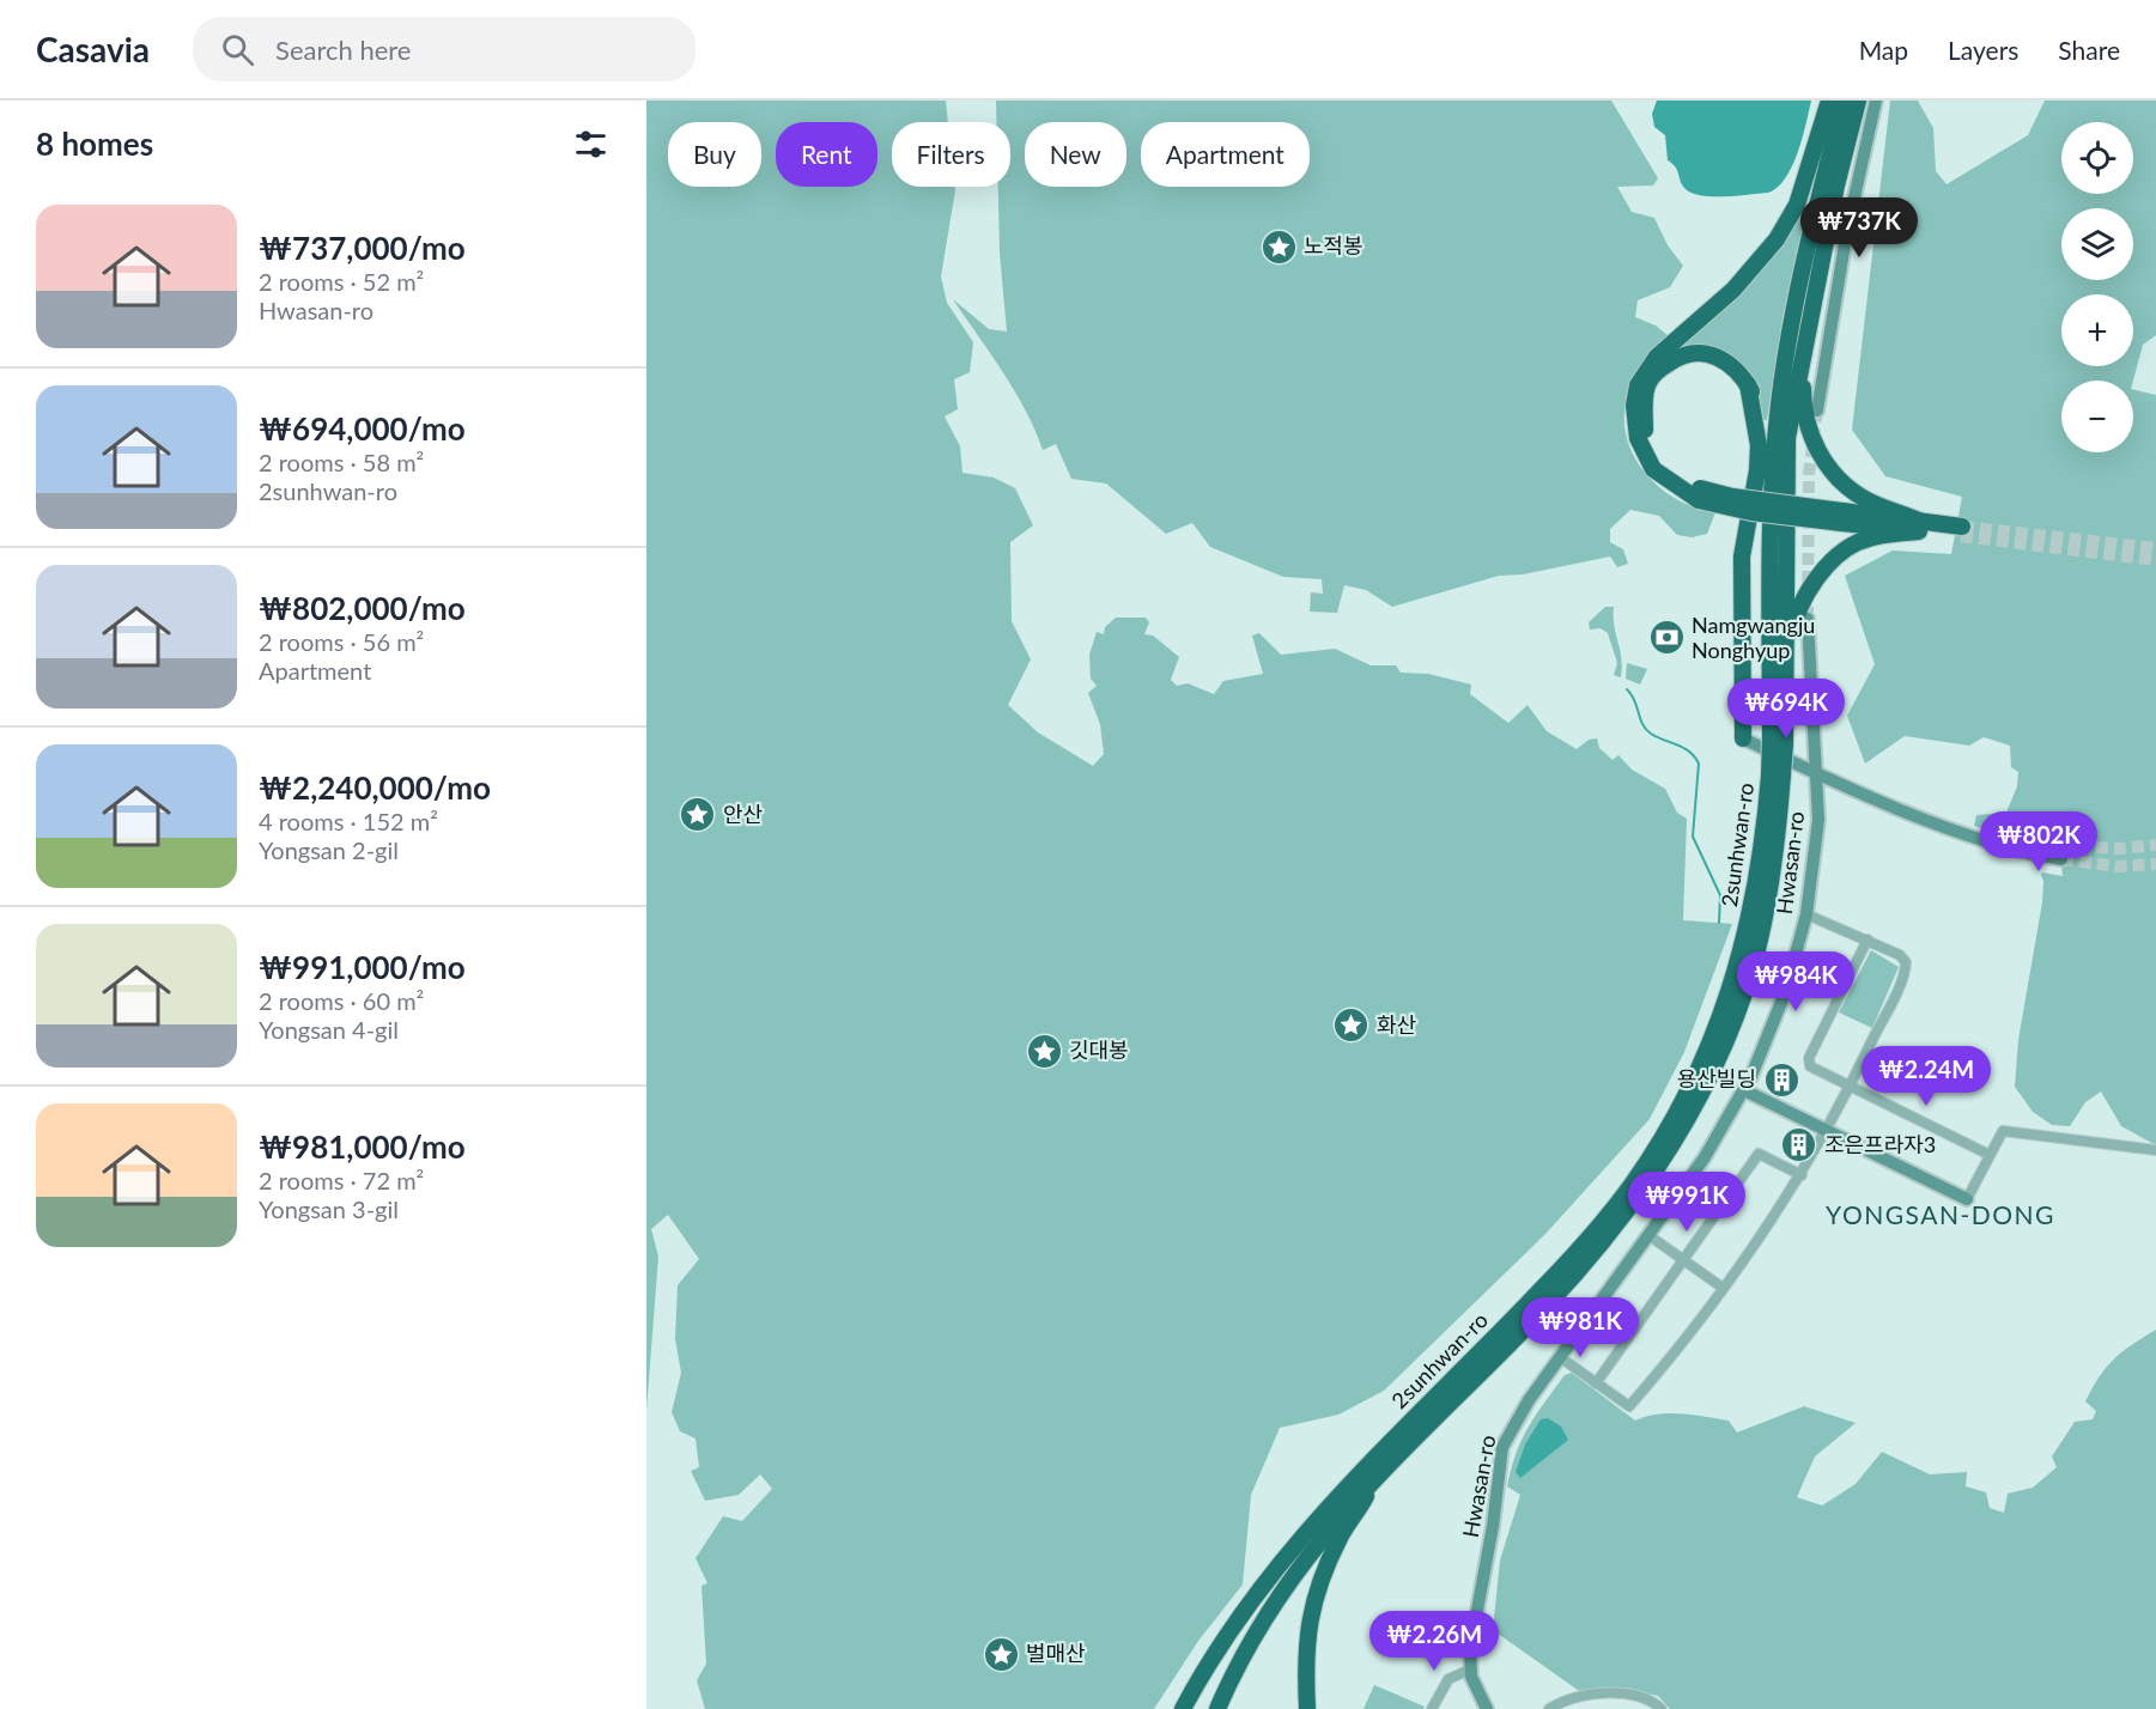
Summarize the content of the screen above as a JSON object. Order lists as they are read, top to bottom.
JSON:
{
  "streets": {
    "highway": ["2sunhwan-ro"],
    "main road": ["Hwasan-ro"]
  },
  "districts": ["YONGSAN-DONG"],
  "places": {
    "place": [
      "노적봉",
      "안산",
      "화산",
      "깃대봉",
      "벌매산"
    ],
    "bank": ["Namgwangju Nonghyup"],
    "building": ["용산빌딩", "조은프라자3"]
  },
  "page": {
    "header": "Casavia",
    "search": "Search here",
    "nav": ["Map", "Layers", "Share"],
    "heading": "8 homes",
    "map_buttons": ["+", "−"],
    "chip": [
      "Buy",
      "Rent",
      "Filters",
      "New",
      "Apartment"
    ],
    "list": [
      {
        "name": "₩737,000/mo",
        "note": "2 rooms · 52 m² · Hwasan-ro"
      },
      {
        "name": "₩694,000/mo",
        "note": "2 rooms · 58 m² · 2sunhwan-ro"
      },
      {
        "name": "₩802,000/mo",
        "note": "2 rooms · 56 m² · Apartment"
      },
      {
        "name": "₩2,240,000/mo",
        "note": "4 rooms · 152 m² · Yongsan 2-gil"
      },
      {
        "name": "₩991,000/mo",
        "note": "2 rooms · 60 m² · Yongsan 4-gil"
      },
      {
        "name": "₩981,000/mo",
        "note": "2 rooms · 72 m² · Yongsan 3-gil"
      }
    ],
    "price": [
      "₩737K",
      "₩694K",
      "₩802K",
      "₩984K",
      "₩2.24M",
      "₩991K",
      "₩981K",
      "₩2.26M"
    ]
  }
}
